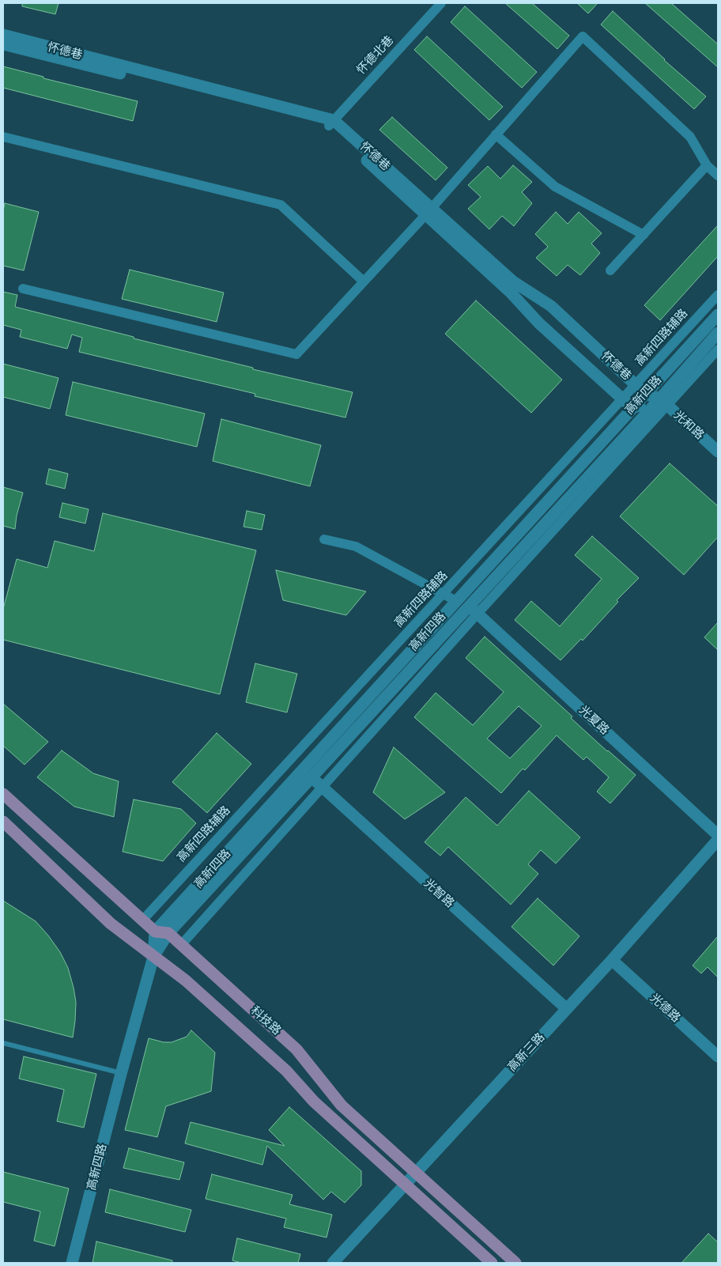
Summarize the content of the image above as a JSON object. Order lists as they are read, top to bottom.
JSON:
{
  "streets": {
    "main road": ["科技路"],
    "street": [
      "怀德巷",
      "怀德北巷",
      "高新四路辅路",
      "高新四路",
      "光和路",
      "光夏路",
      "光智路",
      "光德路",
      "高新三路"
    ]
  },
  "crossings": [
    ["怀德巷", "怀德北巷"],
    ["怀德巷", "高新四路辅路"],
    ["怀德巷", "高新四路"],
    ["怀德巷", "光和路"],
    ["高新四路", "光和路"],
    ["高新四路", "光夏路"],
    ["高新四路", "光智路"],
    ["高新四路", "科技路"],
    ["光智路", "高新三路"],
    ["光德路", "高新三路"],
    ["科技路", "高新三路"]
  ]
}
